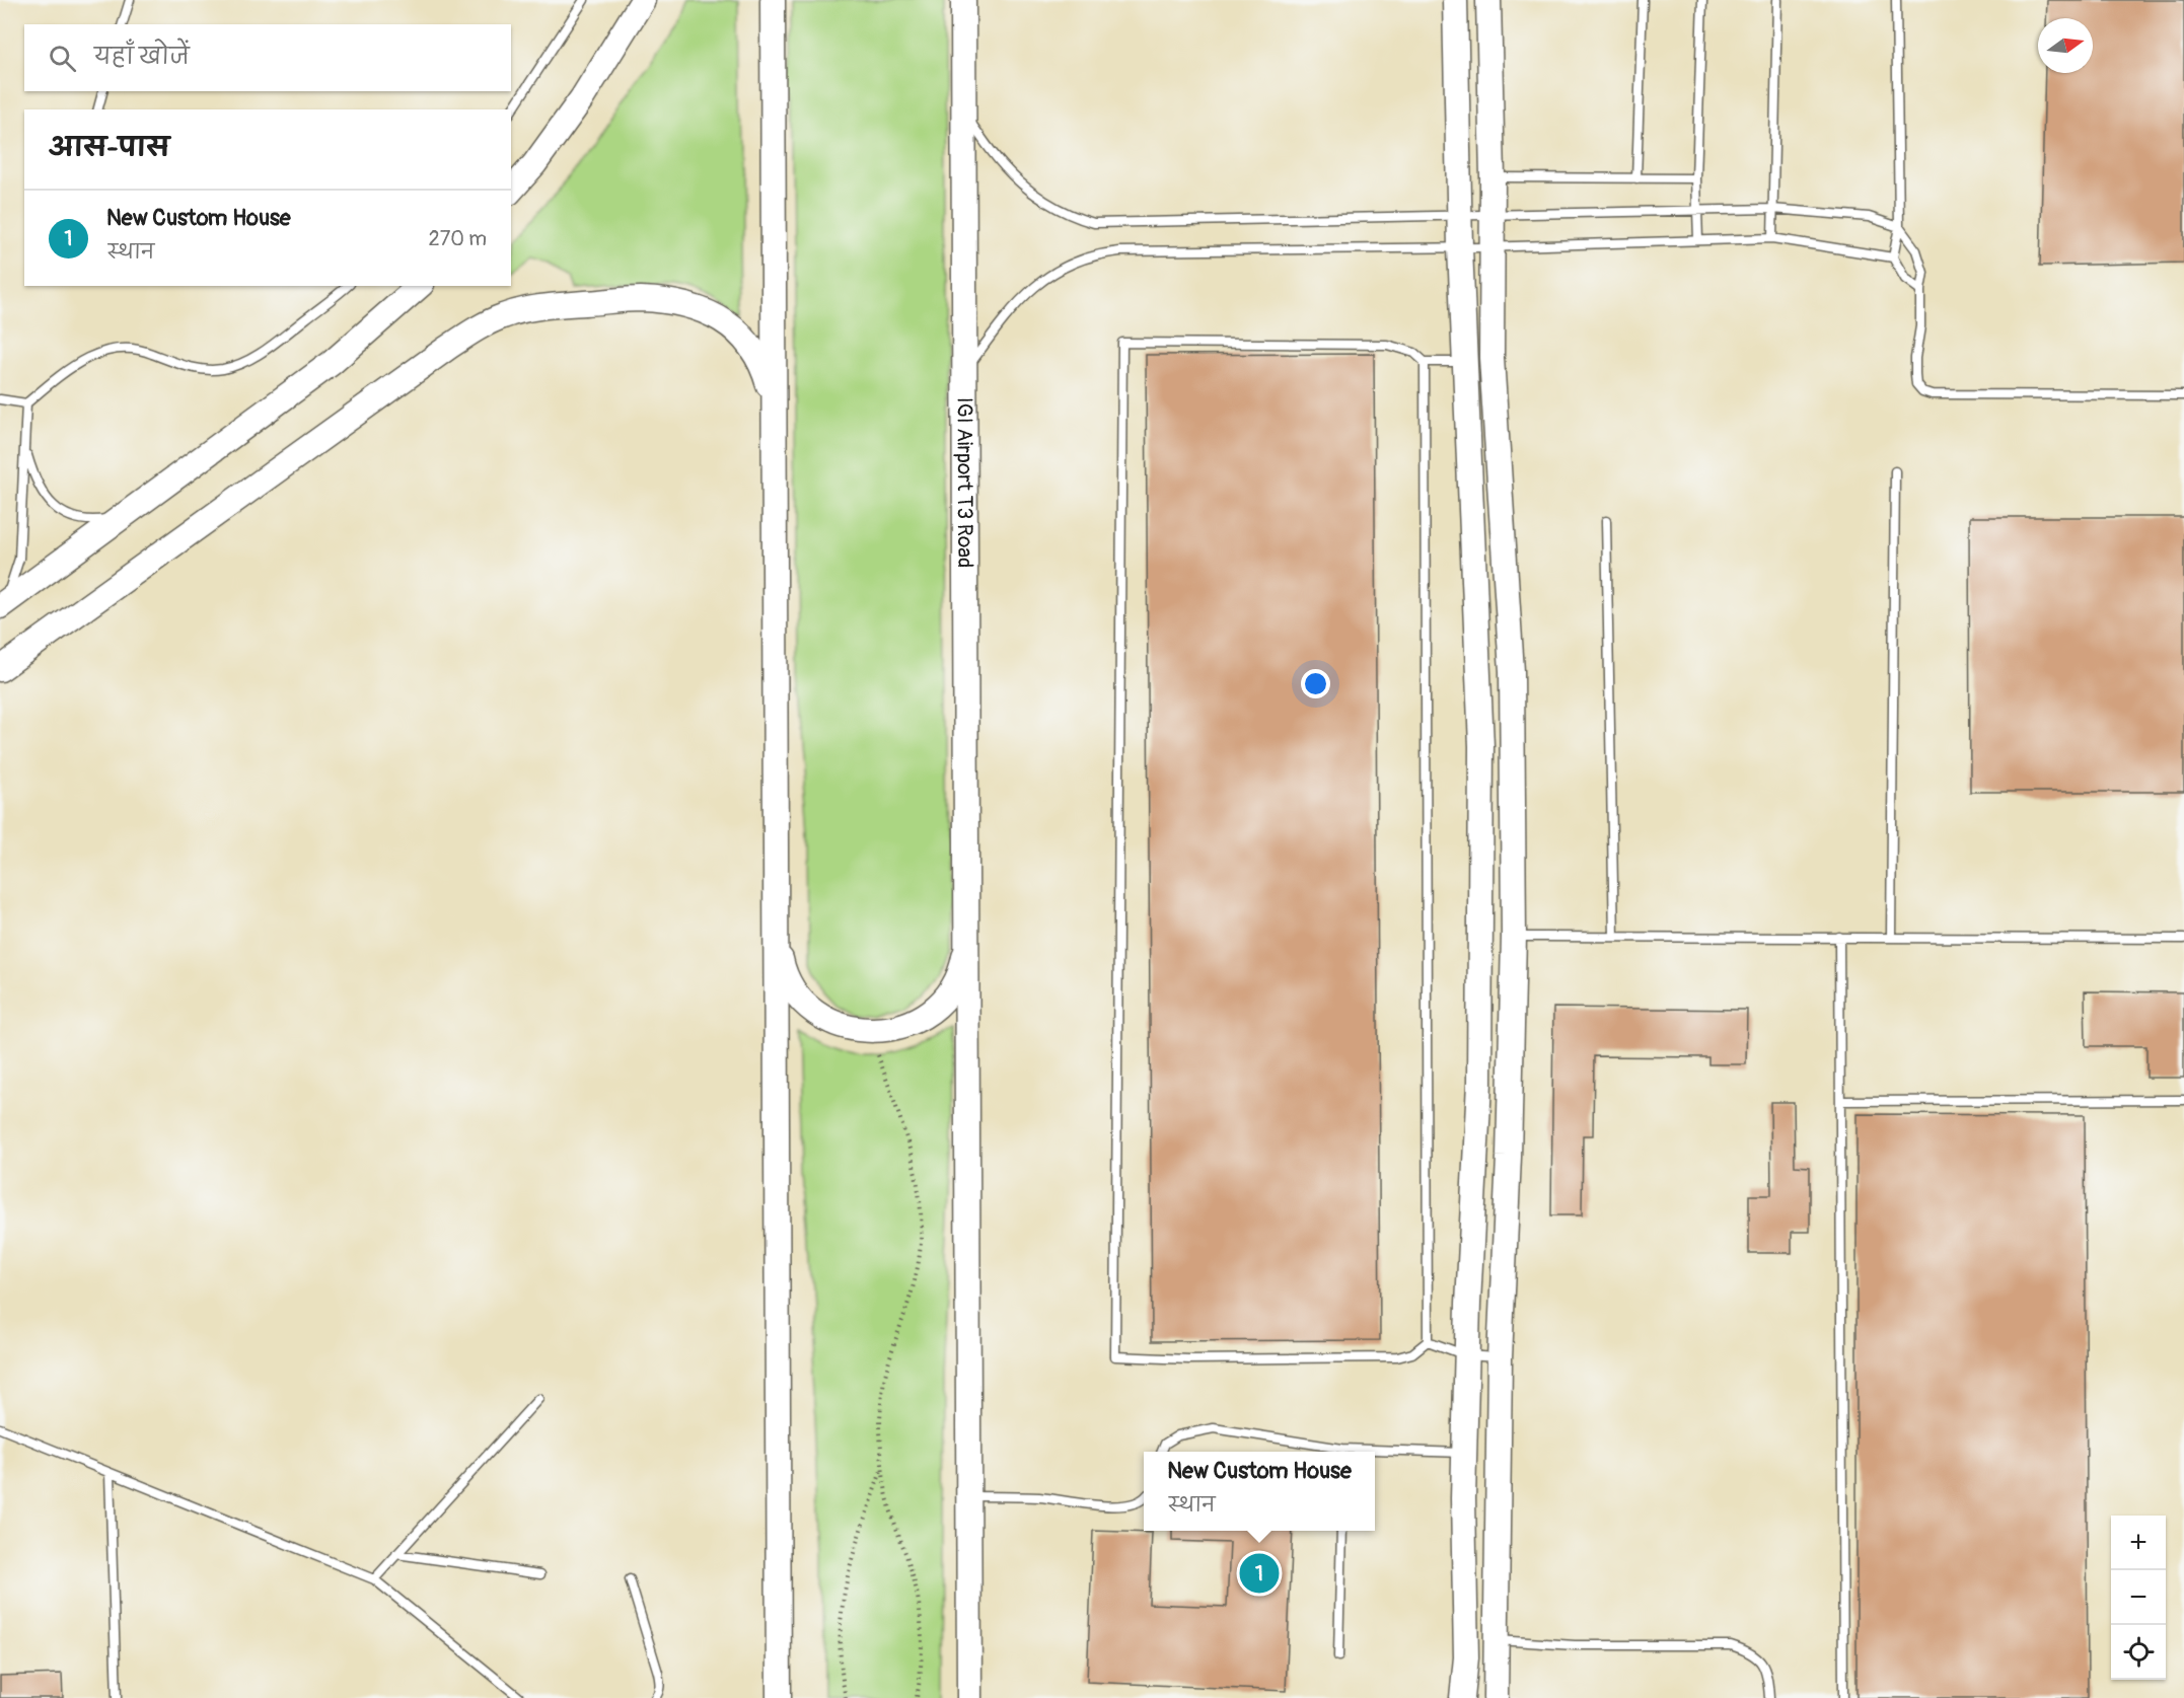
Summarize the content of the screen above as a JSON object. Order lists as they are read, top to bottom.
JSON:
{
  "streets": {
    "main road": ["IGI Airport T3 Road"]
  },
  "north": "right",
  "page": {
    "search": "यहाँ खोजें",
    "heading": "आस-पास",
    "list": [
      {
        "mark": "1",
        "name": "New Custom House",
        "note": "स्थान",
        "value": "270 m"
      }
    ],
    "popup": ["New Custom House", "स्थान"],
    "map_buttons": ["+", "−"],
    "pins": "1"
  }
}
